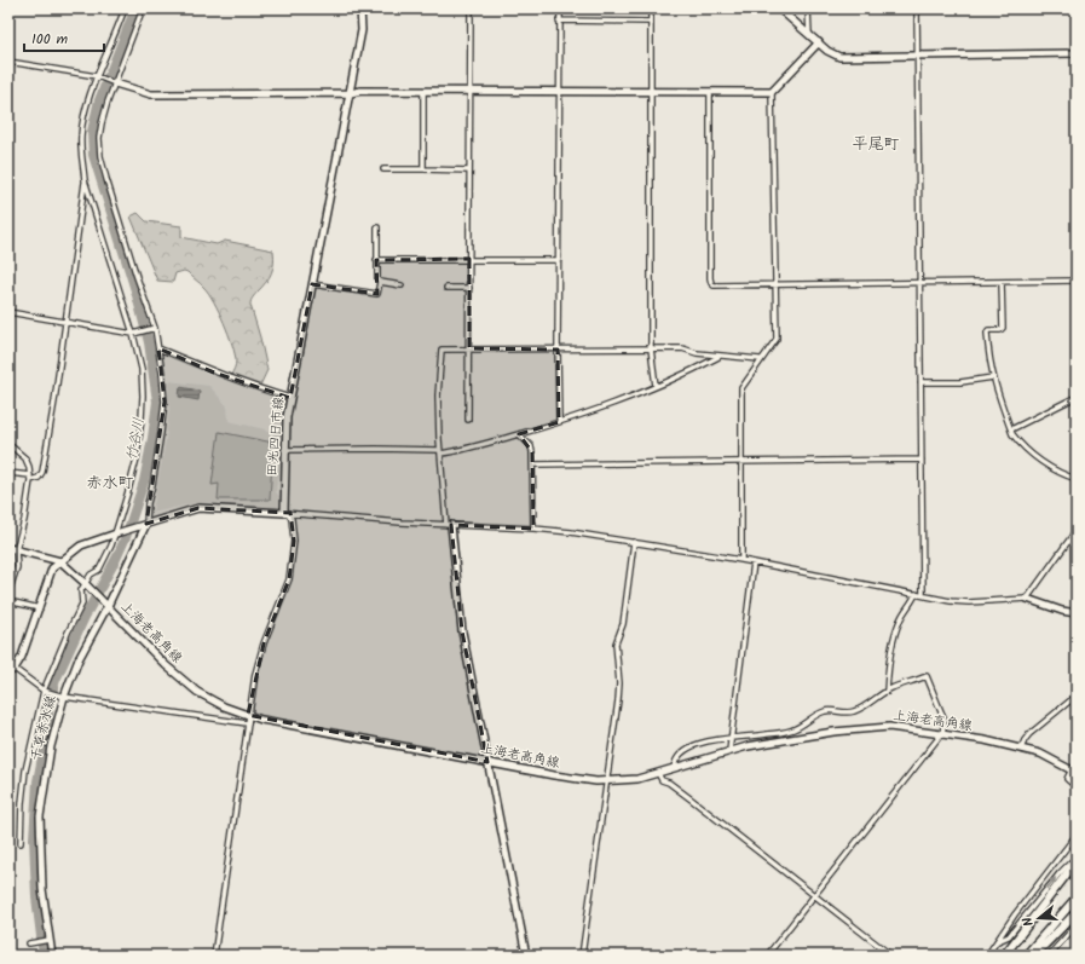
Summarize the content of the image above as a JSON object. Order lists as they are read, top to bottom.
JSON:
{
  "streets": {
    "main road": ["田光四日市線", "上海老高角線", "千草赤水線"]
  },
  "crossings": [
    ["上海老高角線", "千草赤水線"]
  ],
  "districts": ["平尾町", "赤水町"],
  "water": ["竹谷川"],
  "scale_bar": "100 m",
  "north": "left"
}
